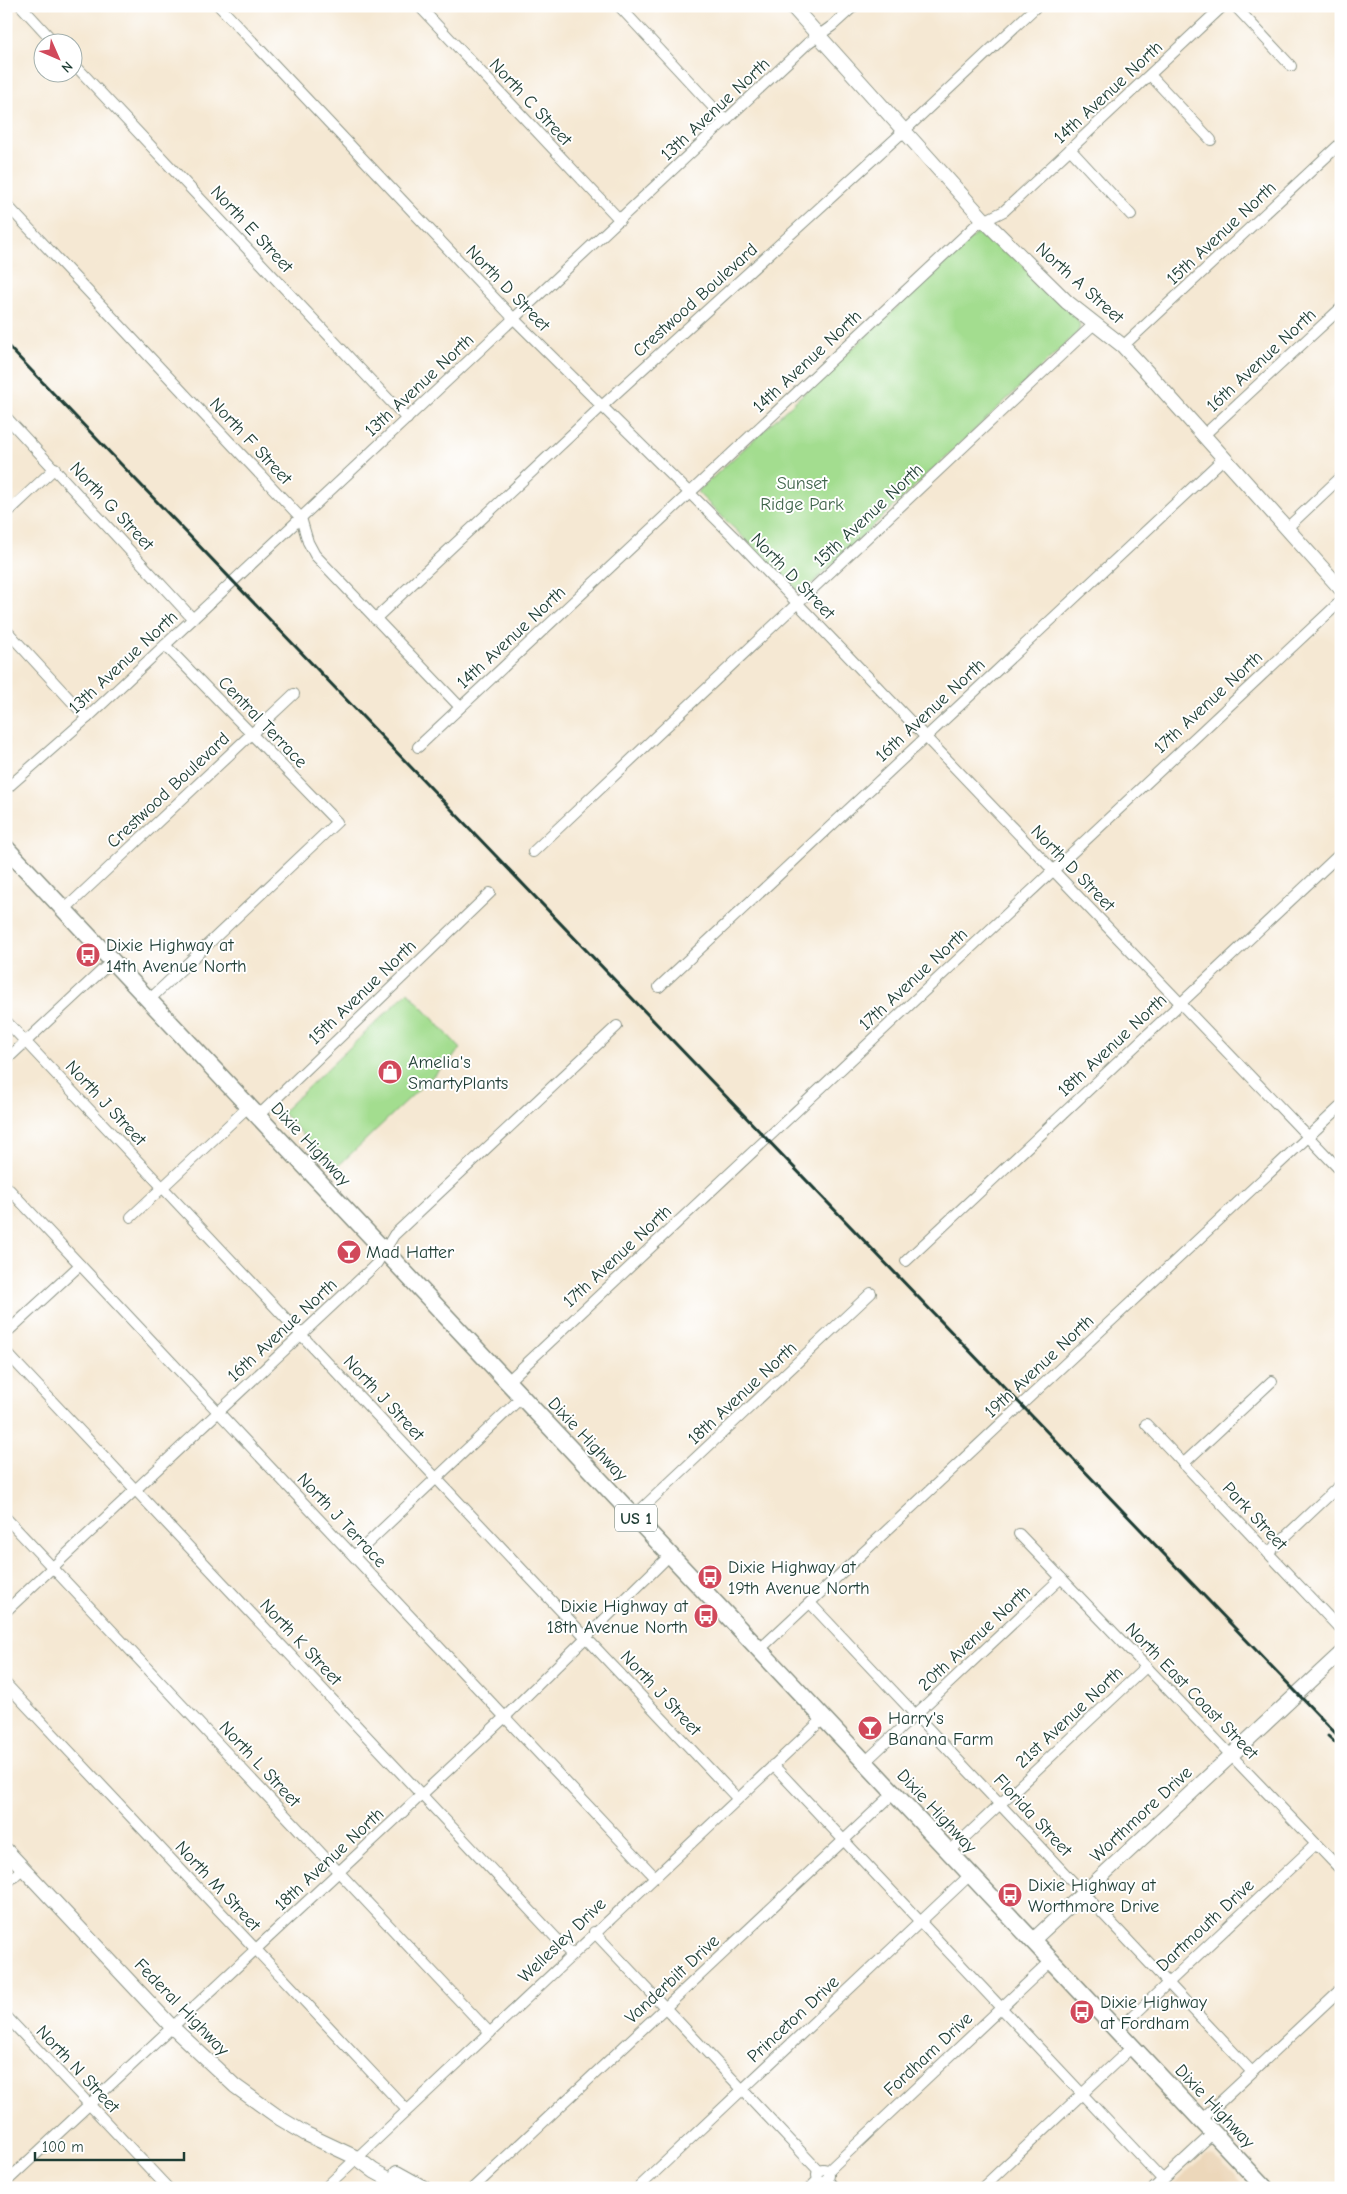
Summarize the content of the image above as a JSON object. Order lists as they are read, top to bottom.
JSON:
{
  "streets": {
    "main road": ["Dixie Highway", "US 1"],
    "street": [
      "14th Avenue North",
      "North C Street",
      "13th Avenue North",
      "North E Street",
      "15th Avenue North",
      "North A Street",
      "North D Street",
      "Crestwood Boulevard",
      "16th Avenue North",
      "North F Street",
      "North G Street",
      "17th Avenue North",
      "Central Terrace",
      "18th Avenue North",
      "North J Street",
      "19th Avenue North",
      "Park Street",
      "North J Terrace",
      "20th Avenue North",
      "North K Street",
      "North East Coast Street",
      "21st Avenue North",
      "North L Street",
      "Worthmore Drive",
      "Florida Street",
      "North M Street",
      "Dartmouth Drive",
      "Wellesley Drive",
      "Vanderbilt Drive",
      "Federal Highway",
      "Princeton Drive",
      "Fordham Drive",
      "North N Street"
    ]
  },
  "crossings": [
    ["14th Avenue North", "North A Street"],
    ["14th Avenue North", "North D Street"],
    ["14th Avenue North", "North F Street"],
    ["North C Street", "13th Avenue North"],
    ["13th Avenue North", "North E Street"],
    ["13th Avenue North", "North A Street"],
    ["13th Avenue North", "North D Street"],
    ["13th Avenue North", "North F Street"],
    ["13th Avenue North", "North G Street"],
    ["13th Avenue North", "Central Terrace"],
    ["15th Avenue North", "North A Street"],
    ["15th Avenue North", "North D Street"],
    ["15th Avenue North", "North J Street"],
    ["15th Avenue North", "Dixie Highway"],
    ["North A Street", "Crestwood Boulevard"],
    ["North A Street", "16th Avenue North"],
    ["North D Street", "Crestwood Boulevard"],
    ["North D Street", "16th Avenue North"],
    ["North D Street", "17th Avenue North"],
    ["North D Street", "18th Avenue North"],
    ["North D Street", "19th Avenue North"],
    ["Crestwood Boulevard", "North F Street"],
    ["Crestwood Boulevard", "Central Terrace"],
    ["Crestwood Boulevard", "Dixie Highway"],
    ["16th Avenue North", "North J Street"],
    ["16th Avenue North", "Dixie Highway"],
    ["16th Avenue North", "North J Terrace"],
    ["16th Avenue North", "North K Street"],
    ["16th Avenue North", "North L Street"],
    ["17th Avenue North", "Dixie Highway"],
    ["Central Terrace", "Dixie Highway"],
    ["18th Avenue North", "North J Street"],
    ["18th Avenue North", "Dixie Highway"],
    ["18th Avenue North", "North J Terrace"],
    ["18th Avenue North", "North K Street"],
    ["18th Avenue North", "North L Street"],
    ["18th Avenue North", "North M Street"],
    ["18th Avenue North", "Federal Highway"],
    ["18th Avenue North", "North N Street"],
    ["North J Street", "Wellesley Drive"],
    ["Dixie Highway", "19th Avenue North"],
    ["Dixie Highway", "20th Avenue North"],
    ["Dixie Highway", "21st Avenue North"],
    ["Dixie Highway", "Worthmore Drive"],
    ["Dixie Highway", "Dartmouth Drive"],
    ["Dixie Highway", "Wellesley Drive"],
    ["Dixie Highway", "Vanderbilt Drive"],
    ["Dixie Highway", "Princeton Drive"],
    ["Dixie Highway", "Fordham Drive"],
    ["19th Avenue North", "Florida Street"],
    ["North J Terrace", "Wellesley Drive"],
    ["20th Avenue North", "North East Coast Street"],
    ["20th Avenue North", "Florida Street"],
    ["North K Street", "Wellesley Drive"],
    ["North East Coast Street", "21st Avenue North"],
    ["North East Coast Street", "Worthmore Drive"],
    ["North East Coast Street", "Dartmouth Drive"],
    ["21st Avenue North", "Florida Street"],
    ["North L Street", "Wellesley Drive"],
    ["Worthmore Drive", "Florida Street"],
    ["Florida Street", "Dartmouth Drive"],
    ["North M Street", "Wellesley Drive"],
    ["Wellesley Drive", "Federal Highway"]
  ],
  "parks": ["Sunset Ridge Park"],
  "places": {
    "bus stop": [
      "Dixie Highway at 14th Avenue North",
      "Dixie Highway at 19th Avenue North",
      "Dixie Highway at 18th Avenue North",
      "Dixie Highway at Worthmore Drive",
      "Dixie Highway at Fordham"
    ],
    "shop": ["Amelia's SmartyPlants"],
    "bar": ["Mad Hatter", "Harry's Banana Farm"]
  },
  "scale_bar": "100 m",
  "north": "bottom right"
}
